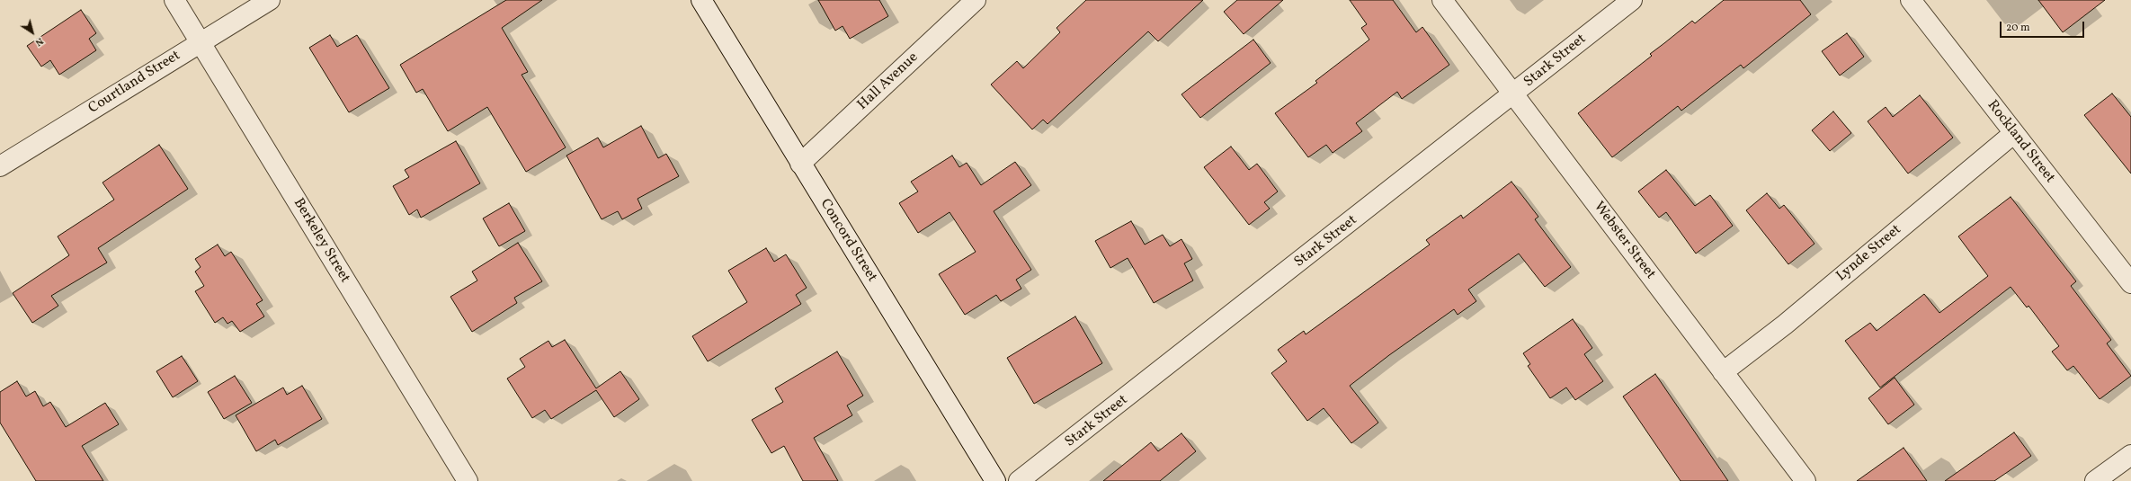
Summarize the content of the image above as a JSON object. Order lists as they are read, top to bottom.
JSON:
{
  "streets": {
    "street": [
      "Stark Street",
      "Hall Avenue",
      "Courtland Street",
      "Rockland Street",
      "Berkeley Street",
      "Concord Street",
      "Webster Street",
      "Lynde Street"
    ]
  },
  "crossings": [
    ["Stark Street", "Webster Street"],
    ["Hall Avenue", "Concord Street"],
    ["Courtland Street", "Berkeley Street"],
    ["Rockland Street", "Lynde Street"],
    ["Webster Street", "Lynde Street"]
  ],
  "scale_bar": "20 m",
  "north": "bottom right"
}
